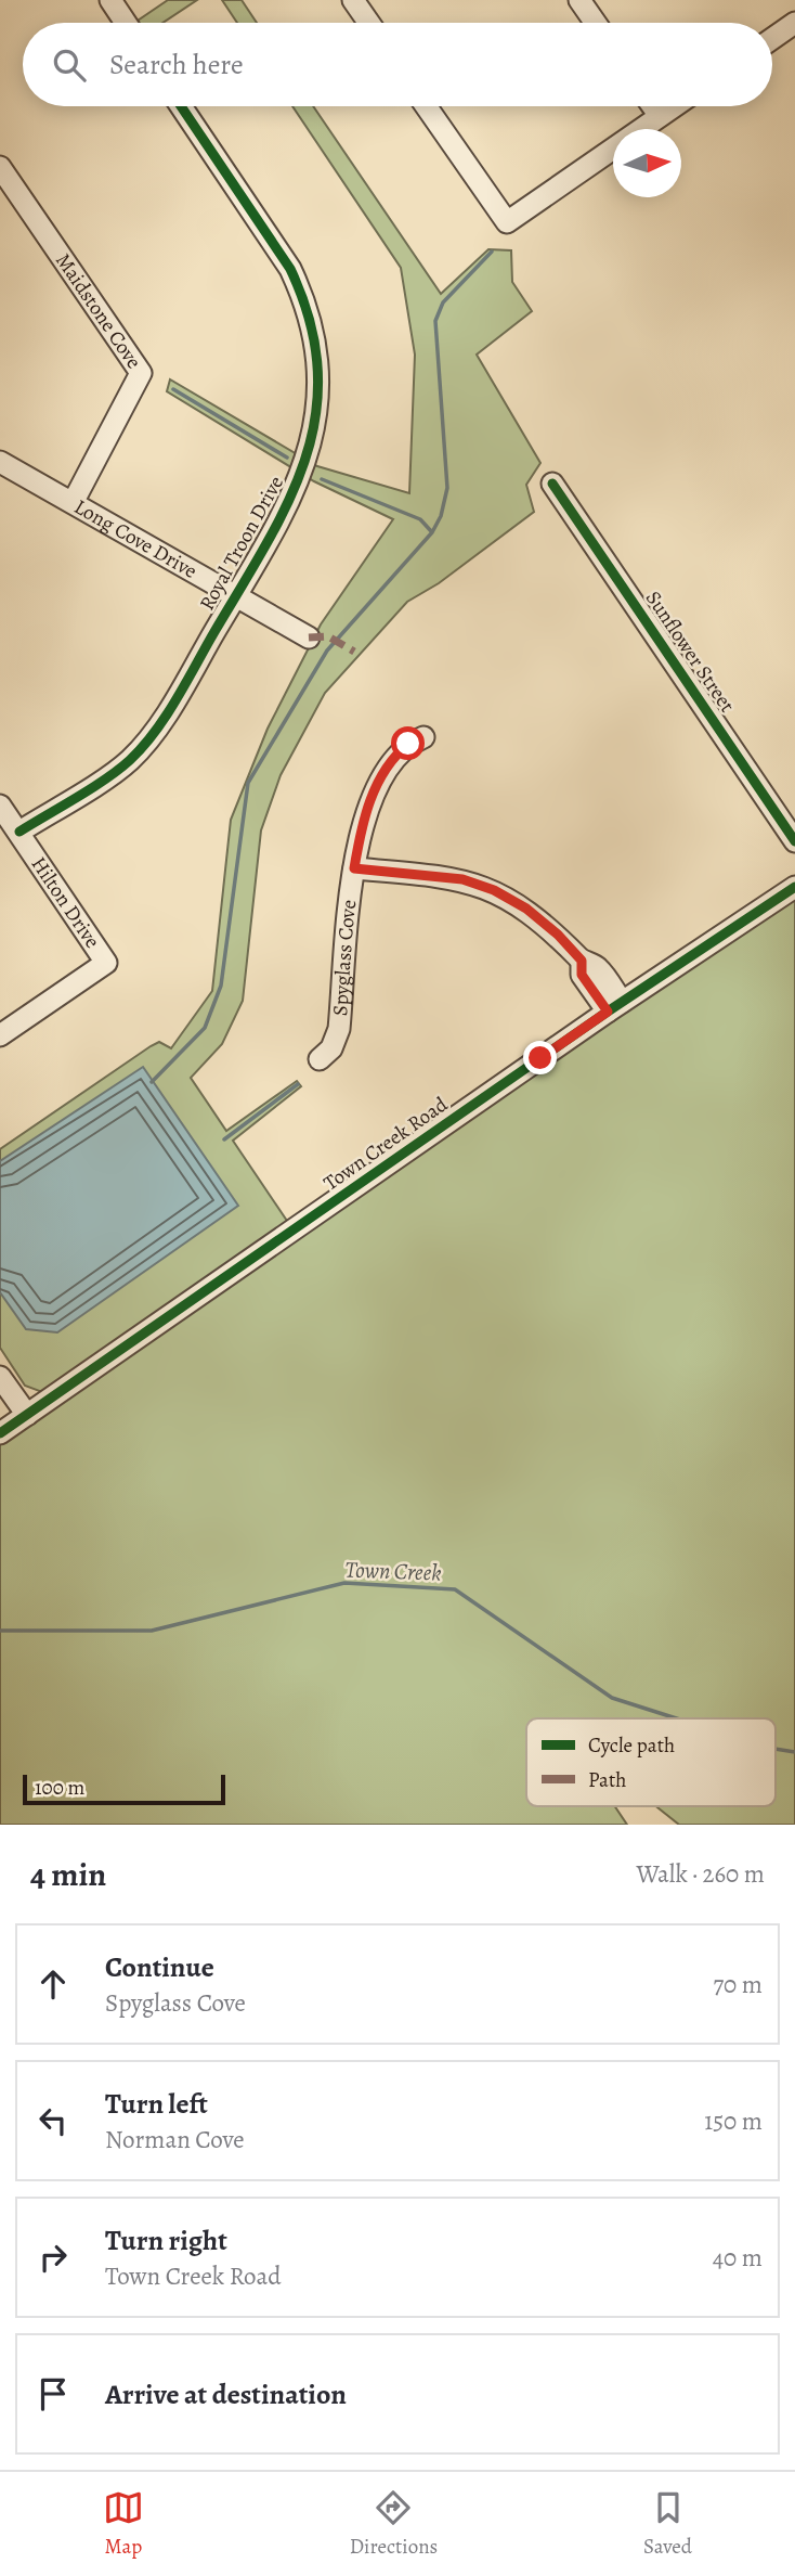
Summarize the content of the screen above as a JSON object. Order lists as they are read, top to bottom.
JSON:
{
  "streets": {
    "street": [
      "Maidstone Cove",
      "Long Cove Drive",
      "Royal Troon Drive",
      "Sunflower Street",
      "Hilton Drive",
      "Spyglass Cove",
      "Town Creek Road"
    ]
  },
  "crossings": [
    ["Maidstone Cove", "Long Cove Drive"],
    ["Long Cove Drive", "Royal Troon Drive"],
    ["Royal Troon Drive", "Hilton Drive"]
  ],
  "water": ["Town Creek"],
  "legend": ["Cycle path", "Path"],
  "scale_bar": "100 m",
  "north": "right",
  "page": {
    "search": "Search here",
    "scale": "100 m",
    "heading": ["4 min", "Walk · 260 m"],
    "list": [
      ["Continue", "Spyglass Cove", "70 m"],
      ["Turn left", "Norman Cove", "150 m"],
      ["Turn right", "Town Creek Road", "40 m"],
      "Arrive at destination"
    ],
    "nav": ["Map", "Directions", "Saved"]
  }
}
